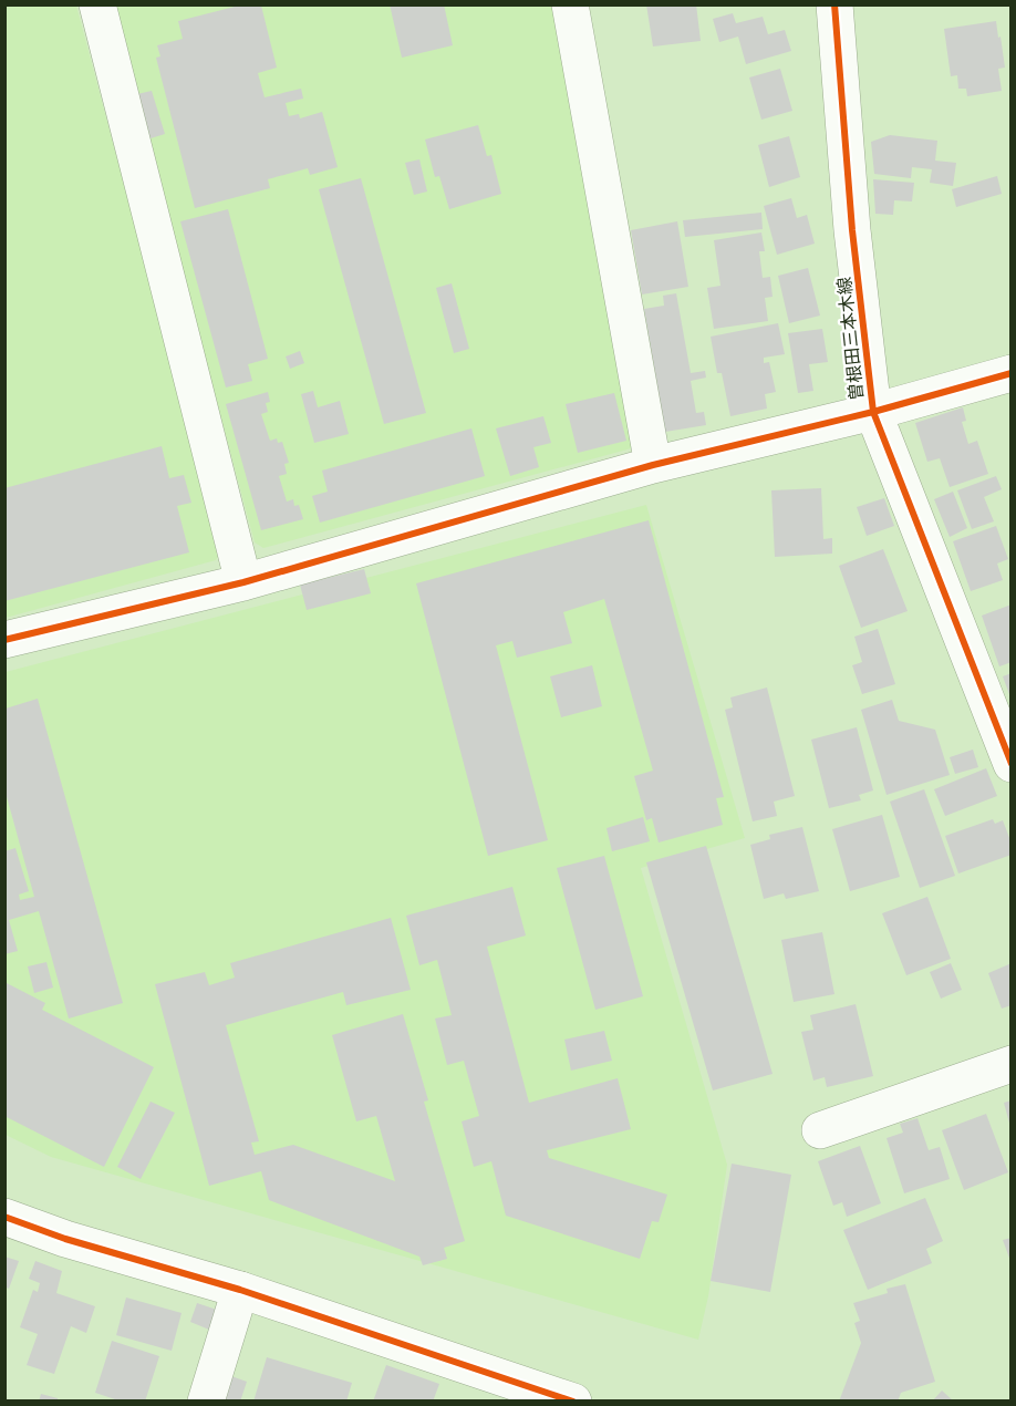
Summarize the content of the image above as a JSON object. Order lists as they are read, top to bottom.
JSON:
{
  "streets": {
    "street": ["曽根田三本木線"]
  }
}
